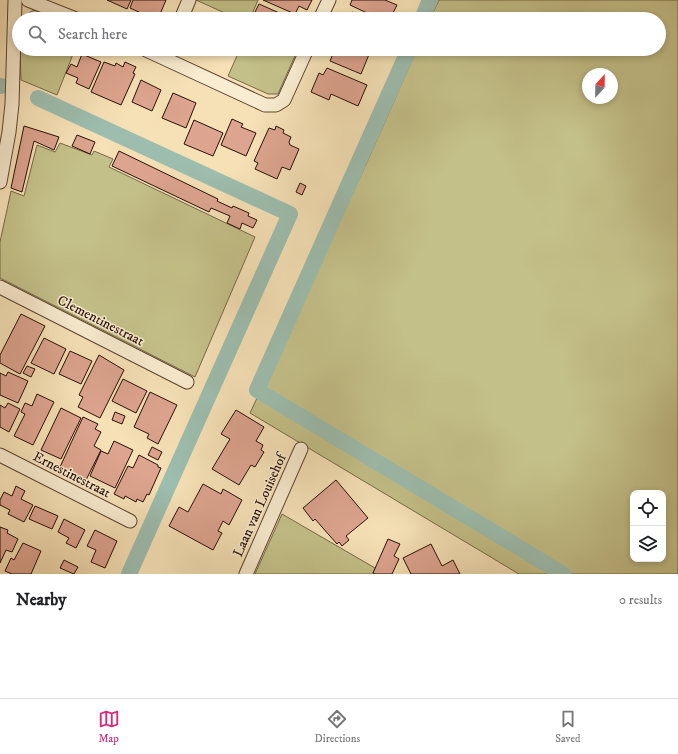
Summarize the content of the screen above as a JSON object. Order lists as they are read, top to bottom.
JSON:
{
  "streets": {
    "street": ["Clementinestraat", "Ernestinestraat", "Laan van Louisehof"]
  },
  "north": "top",
  "page": {
    "search": "Search here",
    "heading": ["Nearby", "0 results"],
    "nav": ["Map", "Directions", "Saved"]
  }
}
